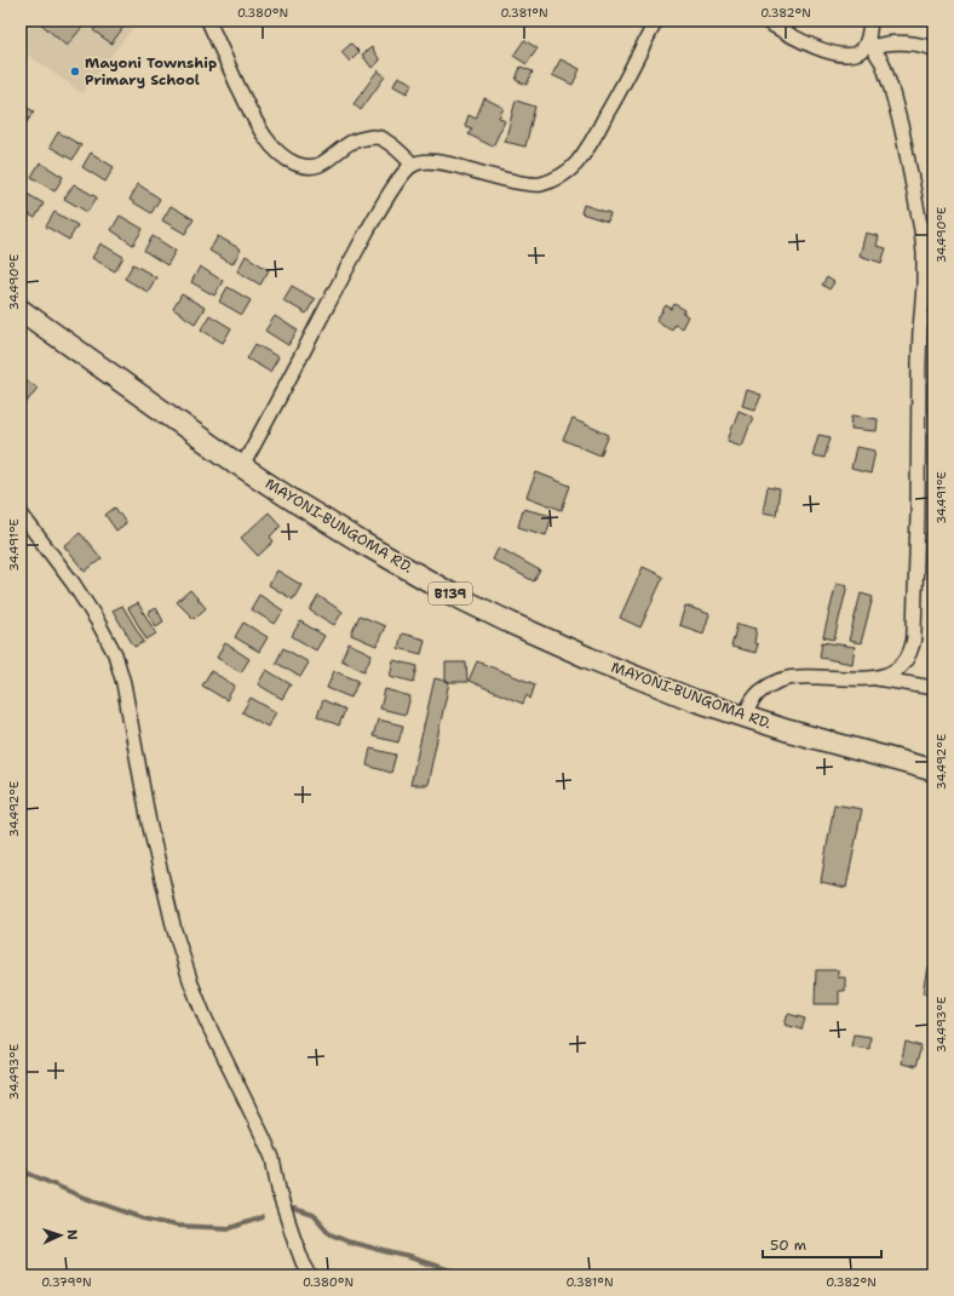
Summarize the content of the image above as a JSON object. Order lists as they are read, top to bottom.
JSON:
{
  "streets": {
    "main road": ["MAYONI-BUNGOMA RD.", "B139"]
  },
  "places": ["Mayoni Township Primary School"],
  "scale_bar": "50 m",
  "north": "right",
  "coordinates": [
    "0.380°N",
    "0.381°N",
    "0.382°N",
    "34.490°E",
    "34.491°E",
    "34.492°E",
    "34.493°E",
    "0.379°N"
  ]
}
